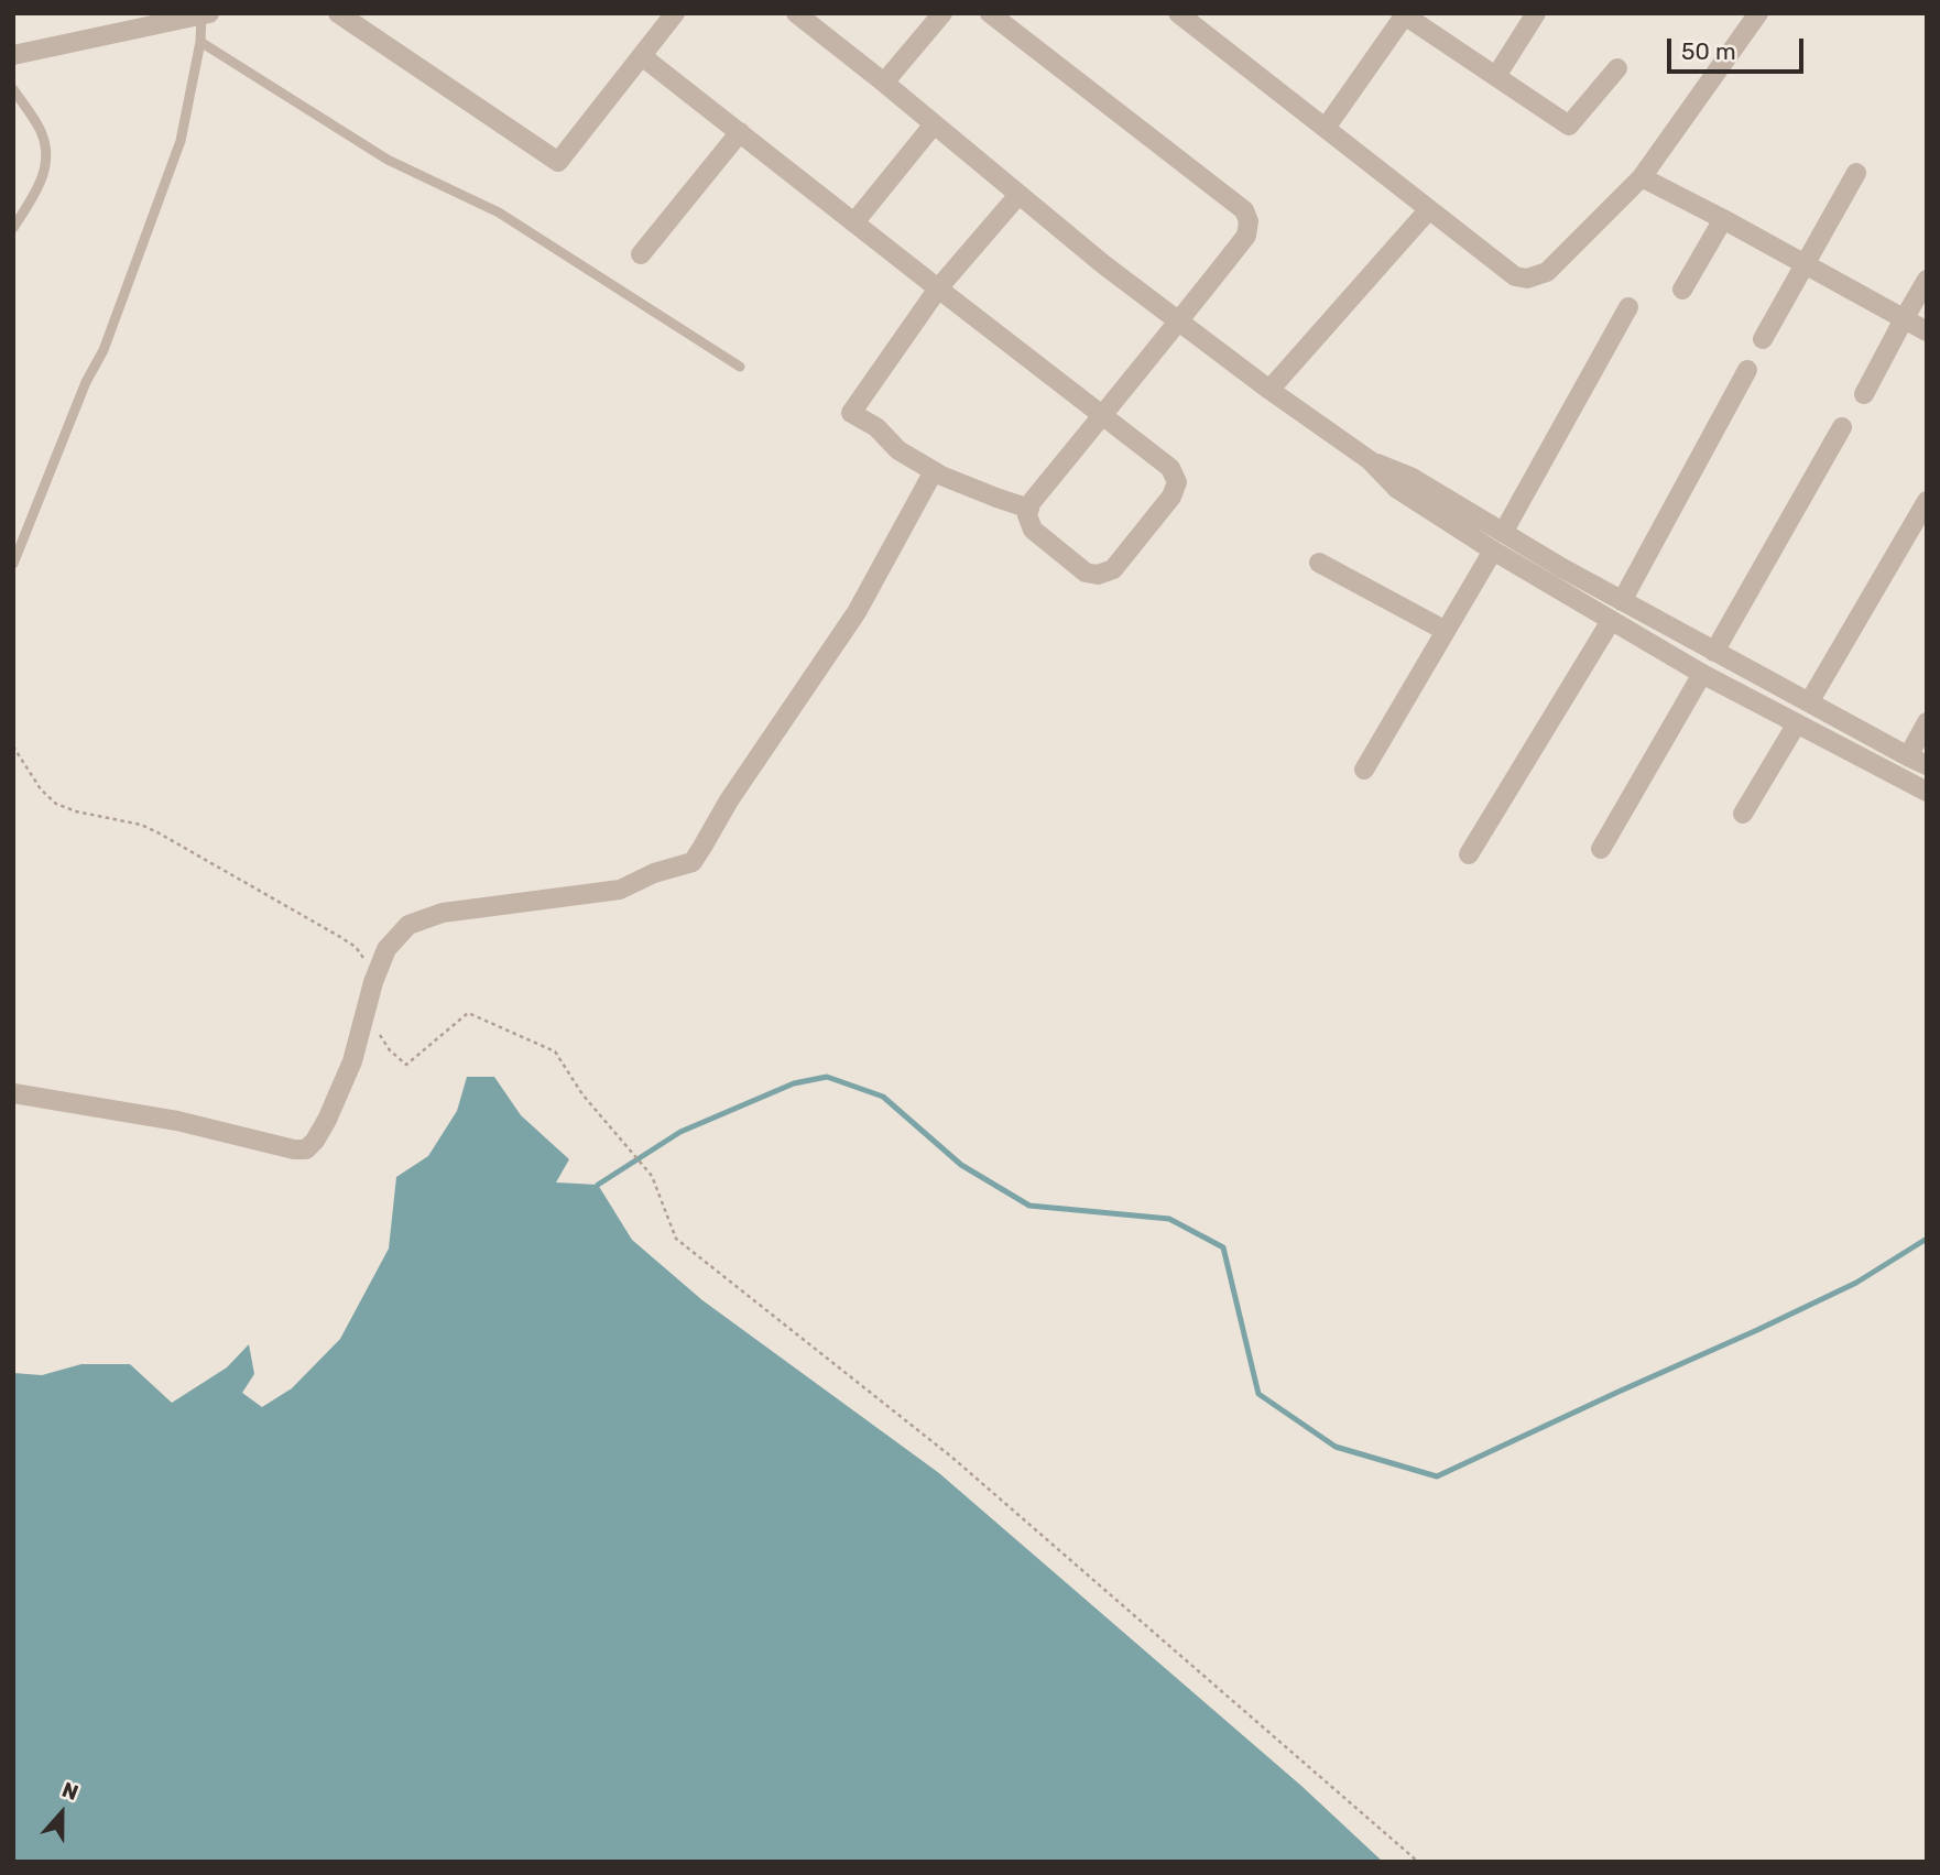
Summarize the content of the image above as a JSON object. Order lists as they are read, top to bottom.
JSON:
{
  "scale_bar": "50 m",
  "north": "top"
}
